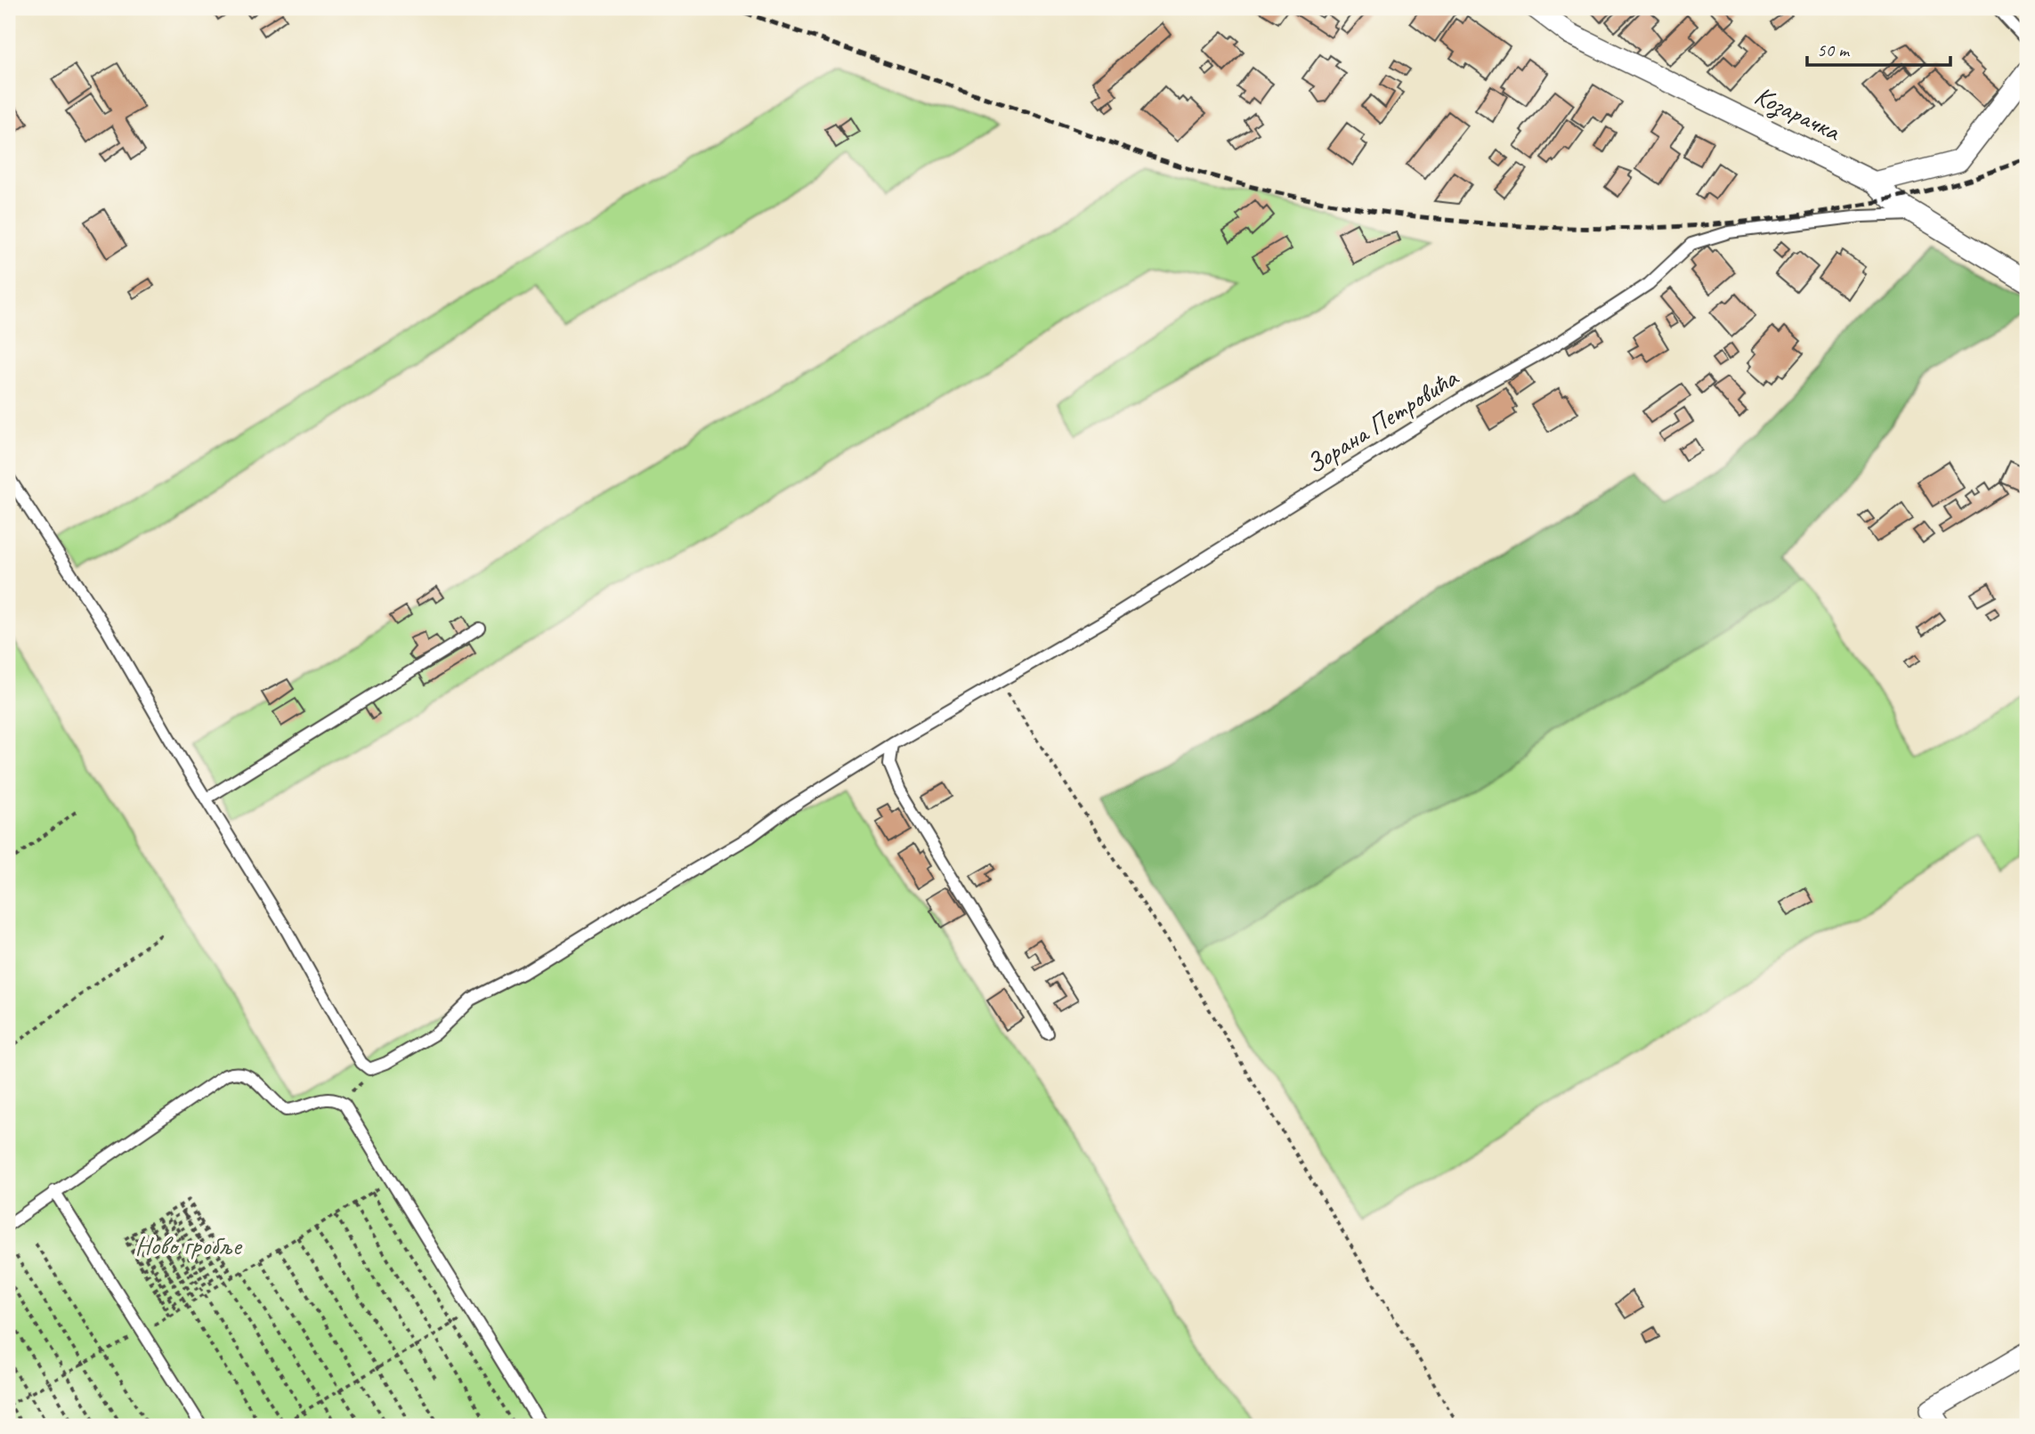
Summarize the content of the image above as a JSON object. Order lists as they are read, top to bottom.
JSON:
{
  "streets": {
    "street": ["Козарачка"],
    "lane": ["Зорана Петровића"]
  },
  "crossings": [
    ["Козарачка", "Зорана Петровића"]
  ],
  "parks": ["Ново гробље"],
  "scale_bar": "50 m"
}
